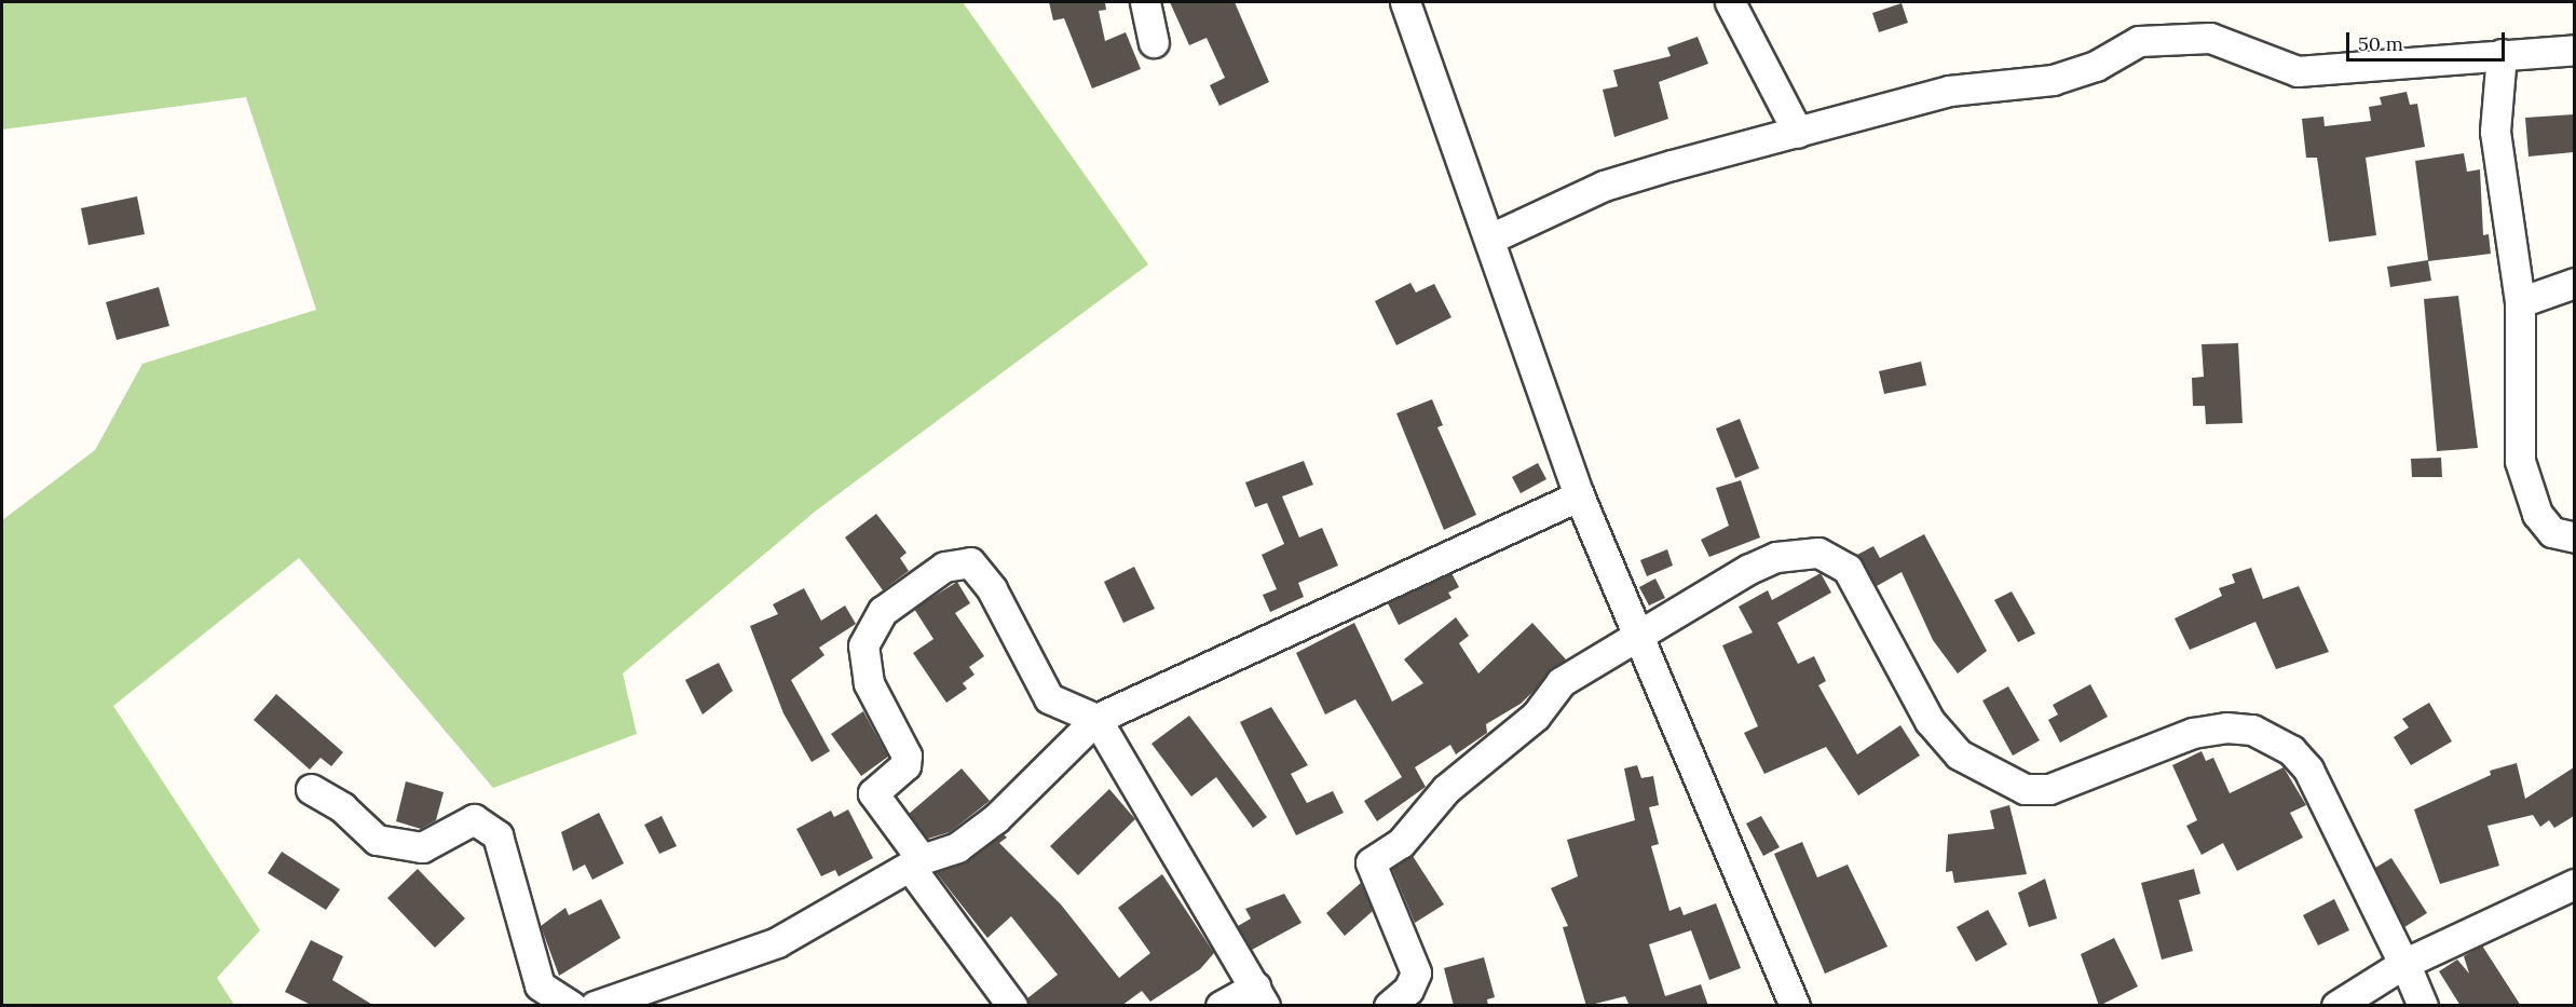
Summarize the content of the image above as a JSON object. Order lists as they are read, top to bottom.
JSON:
{
  "scale_bar": "50 m"
}
